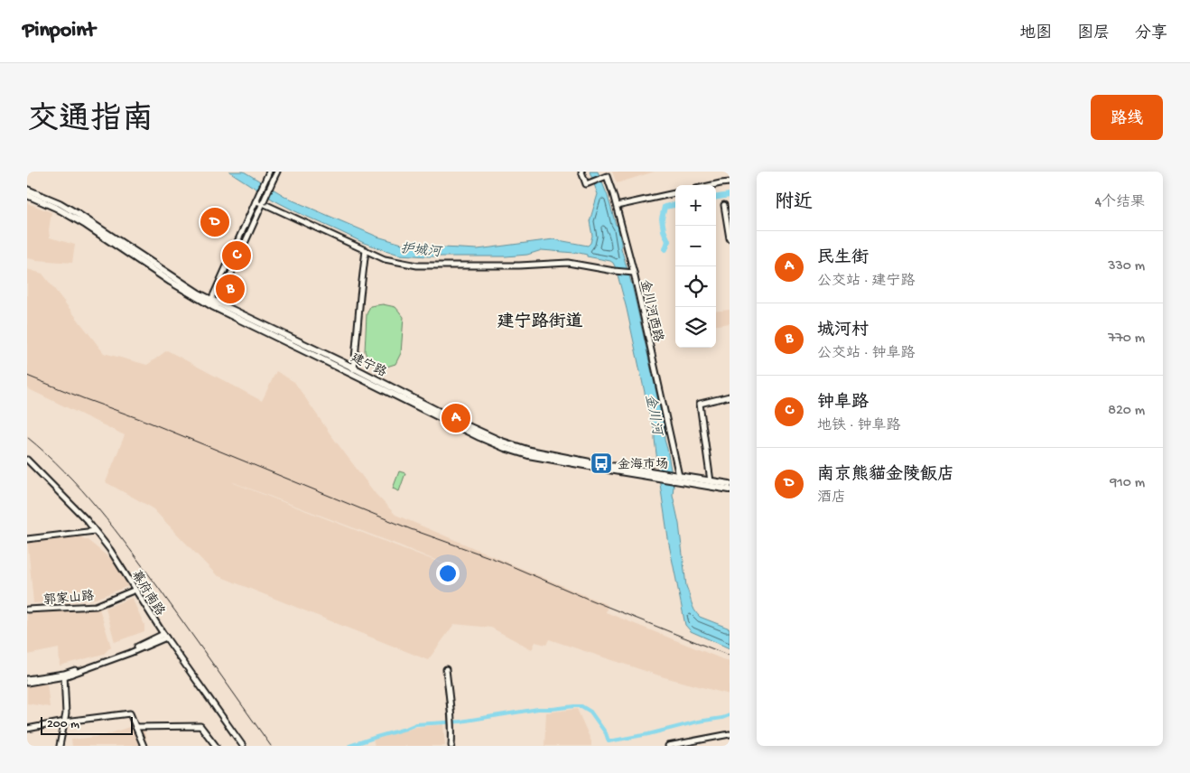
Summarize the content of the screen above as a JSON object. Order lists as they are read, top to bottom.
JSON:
{
  "streets": {
    "main road": ["建宁路"],
    "street": ["金川河西路", "幕府南路", "郭家山路"]
  },
  "crossings": [
    ["金川河西路", "建宁路"],
    ["幕府南路", "郭家山路"]
  ],
  "districts": ["建宁路街道"],
  "water": ["护城河", "金川河"],
  "places": {
    "bus stop": ["金海市场"]
  },
  "scale_bar": "200 m",
  "page": {
    "header": "Pinpoint",
    "nav": ["地图", "图层", "分享"],
    "title": "交通指南",
    "buttons": "路线",
    "heading": ["附近", "4个结果"],
    "map_buttons": ["+", "−"],
    "pins": [
      "D",
      "C",
      "B",
      "A"
    ],
    "list": [
      {
        "mark": "A",
        "name": "民生街",
        "note": "公交站 · 建宁路",
        "value": "330 m"
      },
      {
        "mark": "B",
        "name": "城河村",
        "note": "公交站 · 钟阜路",
        "value": "770 m"
      },
      {
        "mark": "C",
        "name": "钟阜路",
        "note": "地铁 · 钟阜路",
        "value": "820 m"
      },
      {
        "mark": "D",
        "name": "南京熊貓金陵飯店",
        "note": "酒店",
        "value": "910 m"
      }
    ],
    "scale": "200 m"
  }
}
